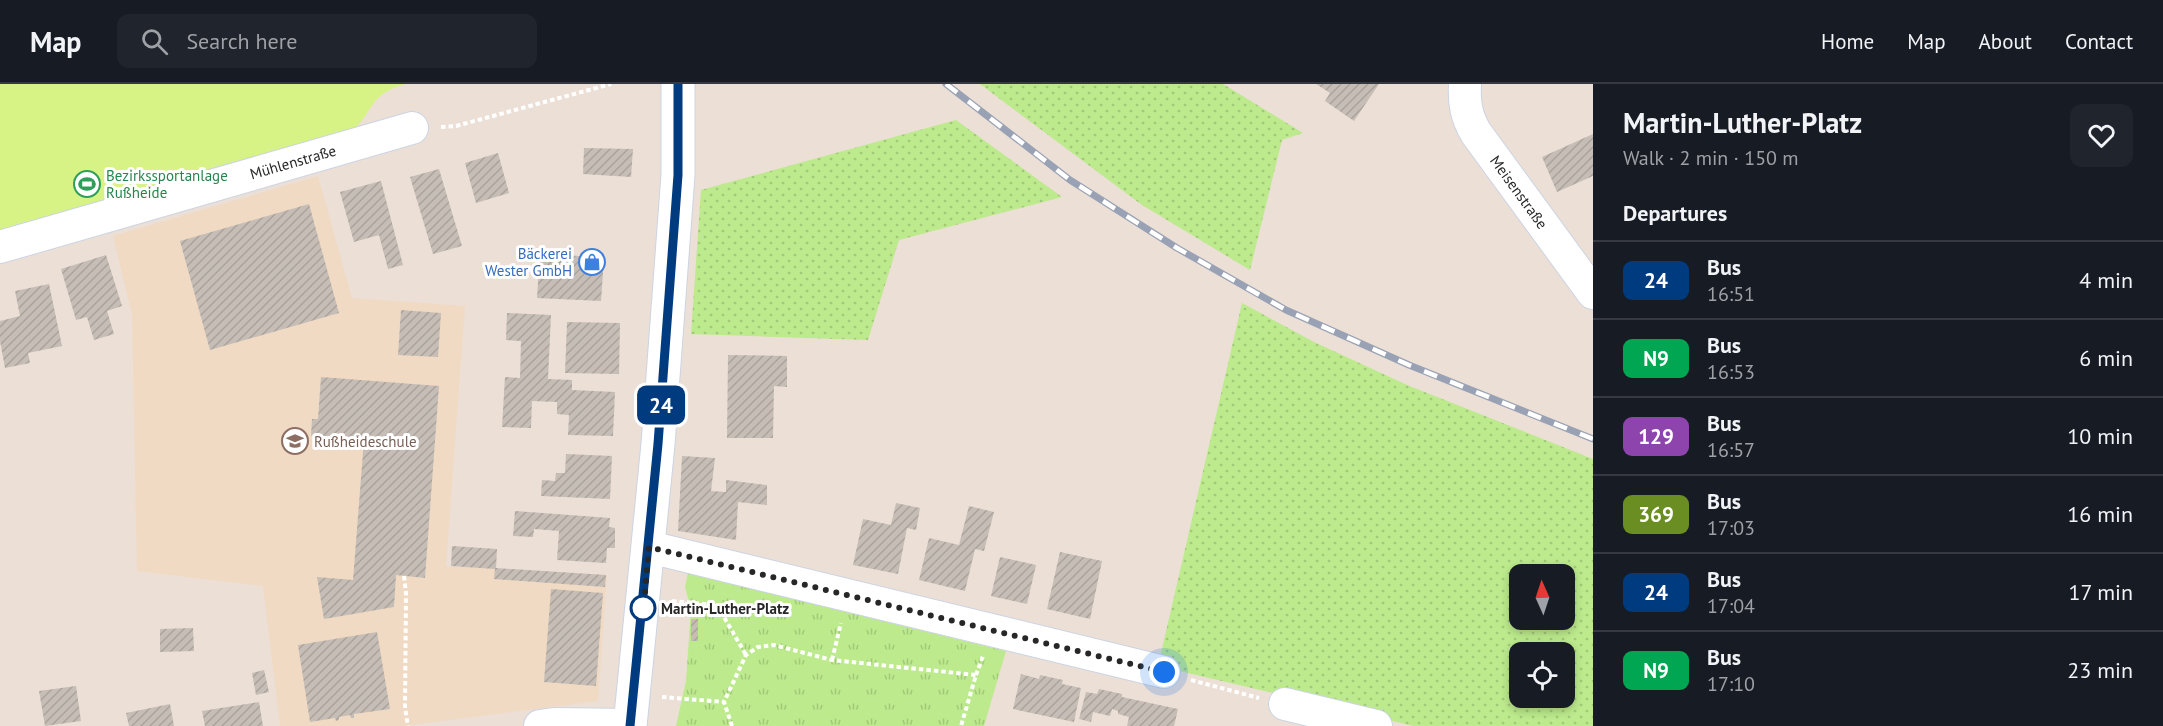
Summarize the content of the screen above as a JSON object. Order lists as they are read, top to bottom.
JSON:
{
  "streets": {
    "street": ["Mühlenstraße", "Meisenstraße"]
  },
  "places": {
    "sports": ["Bezirkssportanlage Rußheide"],
    "shop": ["Bäckerei Wester GmbH"],
    "school or university": ["Rußheideschule"],
    "other": ["Martin-Luther-Platz"]
  },
  "lines": ["bus line 24"],
  "north": "top",
  "page": {
    "header": "Map",
    "search": "Search here",
    "nav": [
      "Home",
      "Map",
      "About",
      "Contact"
    ],
    "on_map": "24",
    "heading": [
      ["Martin-Luther-Platz", "Walk · 2 min · 150 m"],
      "Departures"
    ],
    "list": [
      {
        "mark": "24",
        "name": "Bus",
        "note": "16:51",
        "value": "4 min"
      },
      {
        "mark": "N9",
        "name": "Bus",
        "note": "16:53",
        "value": "6 min"
      },
      {
        "mark": "129",
        "name": "Bus",
        "note": "16:57",
        "value": "10 min"
      },
      {
        "mark": "369",
        "name": "Bus",
        "note": "17:03",
        "value": "16 min"
      },
      {
        "mark": "24",
        "name": "Bus",
        "note": "17:04",
        "value": "17 min"
      },
      {
        "mark": "N9",
        "name": "Bus",
        "note": "17:10",
        "value": "23 min"
      }
    ]
  }
}
